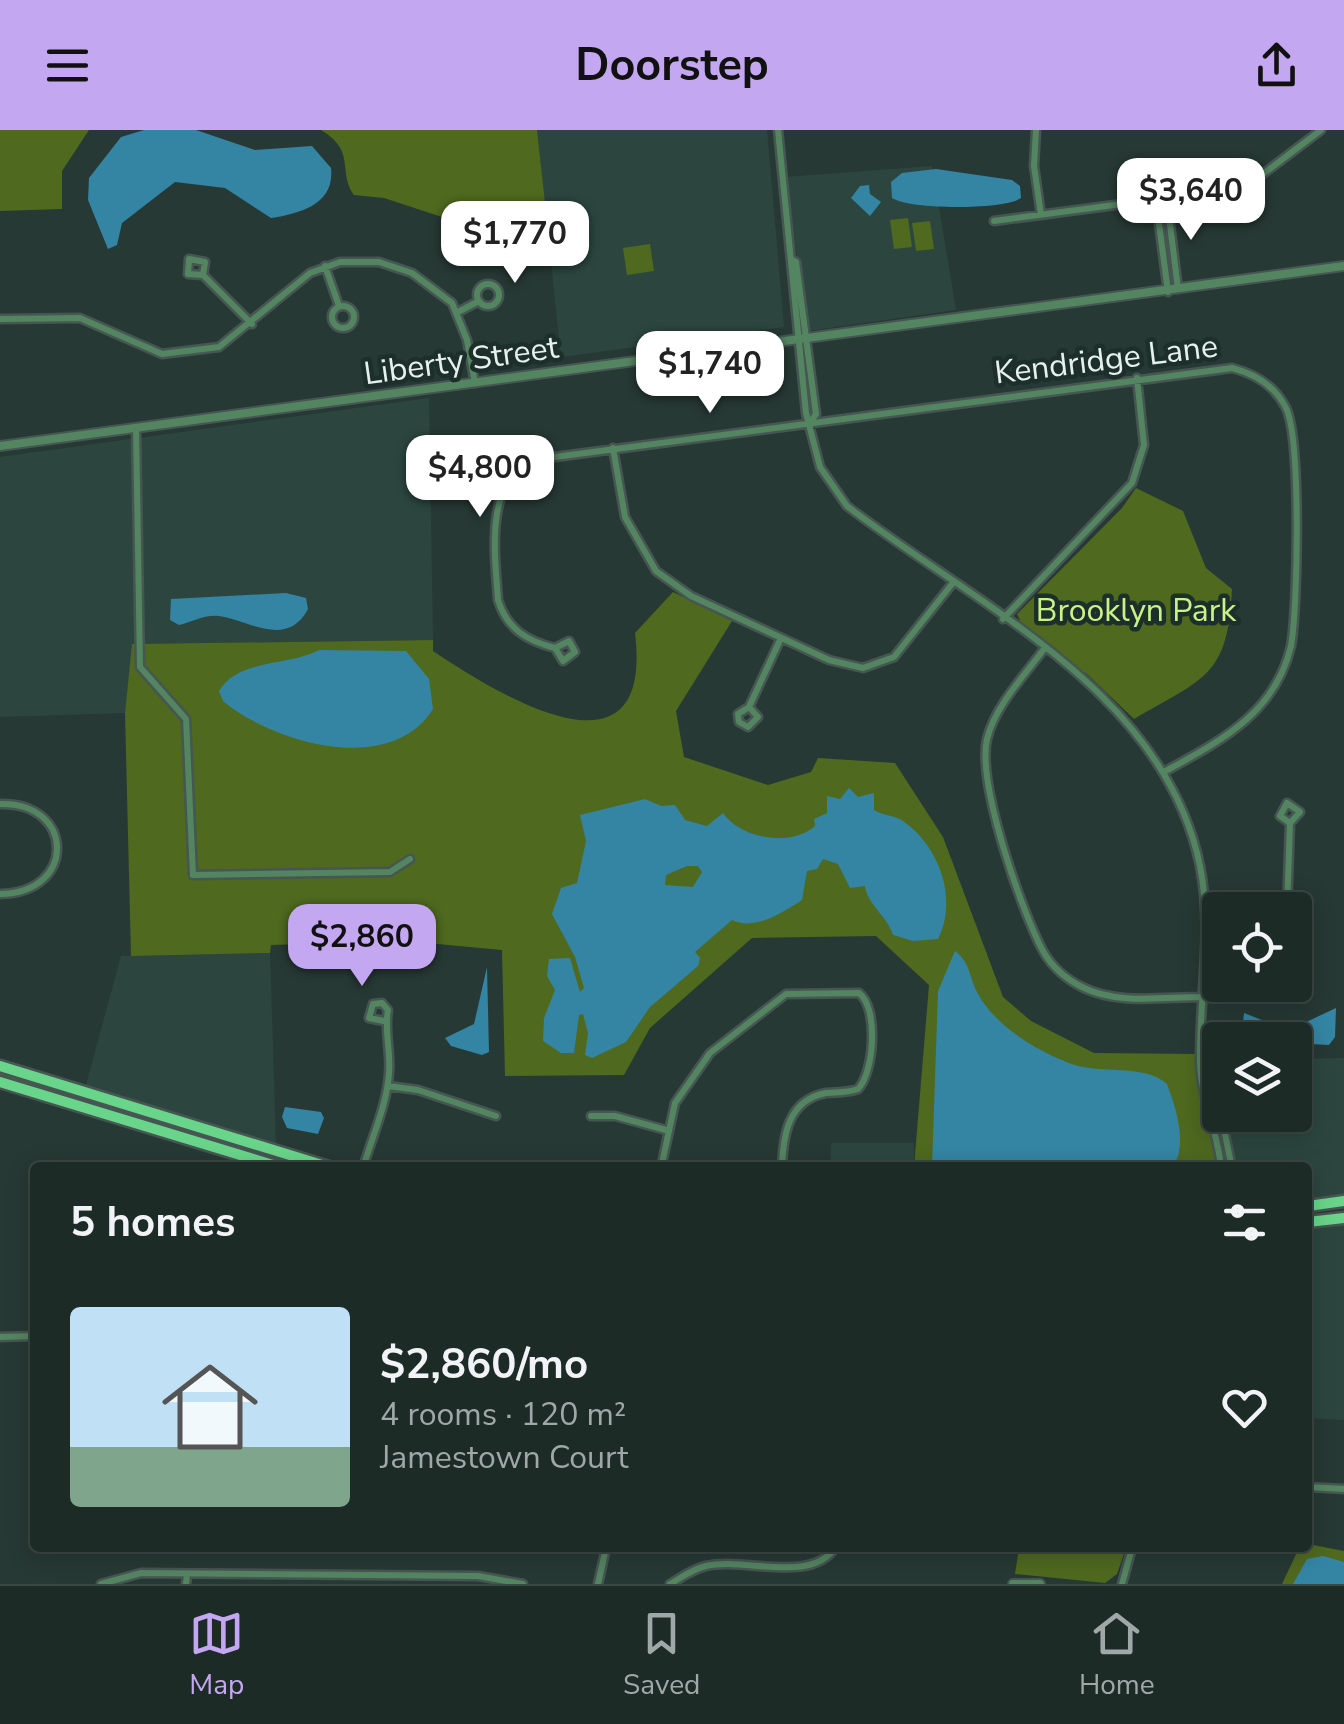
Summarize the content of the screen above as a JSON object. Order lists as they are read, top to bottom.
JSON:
{
  "streets": {
    "street": ["Kendridge Lane", "Liberty Street"]
  },
  "parks": ["Brooklyn Park"],
  "page": {
    "header": "Doorstep",
    "price": [
      "$3,640",
      "$1,770",
      "$1,740",
      "$4,800",
      "$2,860"
    ],
    "heading": "5 homes",
    "list": [
      {
        "name": "$2,860/mo",
        "note": "4 rooms · 120 m² · Jamestown Court"
      }
    ],
    "tabs": ["Map", "Saved", "Home"]
  }
}
